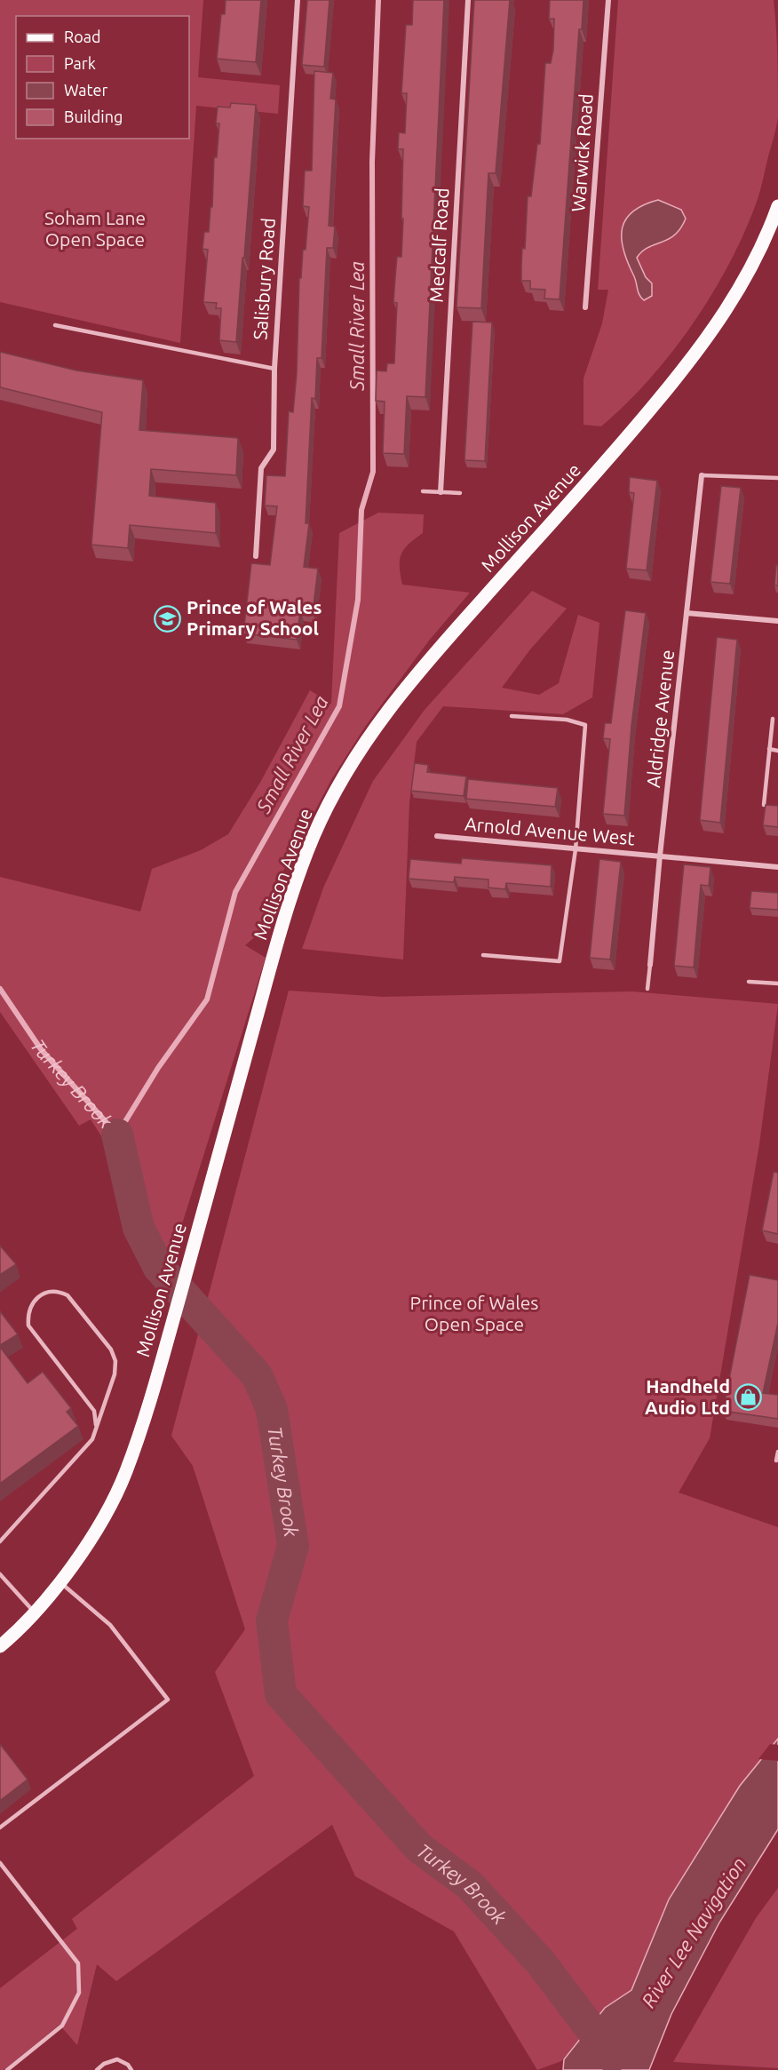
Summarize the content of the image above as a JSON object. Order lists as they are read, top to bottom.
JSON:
{
  "streets": {
    "main road": ["Mollison Avenue"],
    "street": [
      "Warwick Road",
      "Medcalf Road",
      "Salisbury Road",
      "Aldridge Avenue",
      "Arnold Avenue West"
    ]
  },
  "crossings": [
    ["Aldridge Avenue", "Arnold Avenue West"]
  ],
  "water": ["Small River Lea", "Turkey Brook", "River Lee Navigation"],
  "parks": ["Soham Lane Open Space", "Prince of Wales Open Space"],
  "places": {
    "school or university": ["Prince of Wales Primary School"],
    "shop": ["Handheld Audio Ltd"]
  },
  "legend": [
    "Road",
    "Park",
    "Water",
    "Building"
  ]
}
